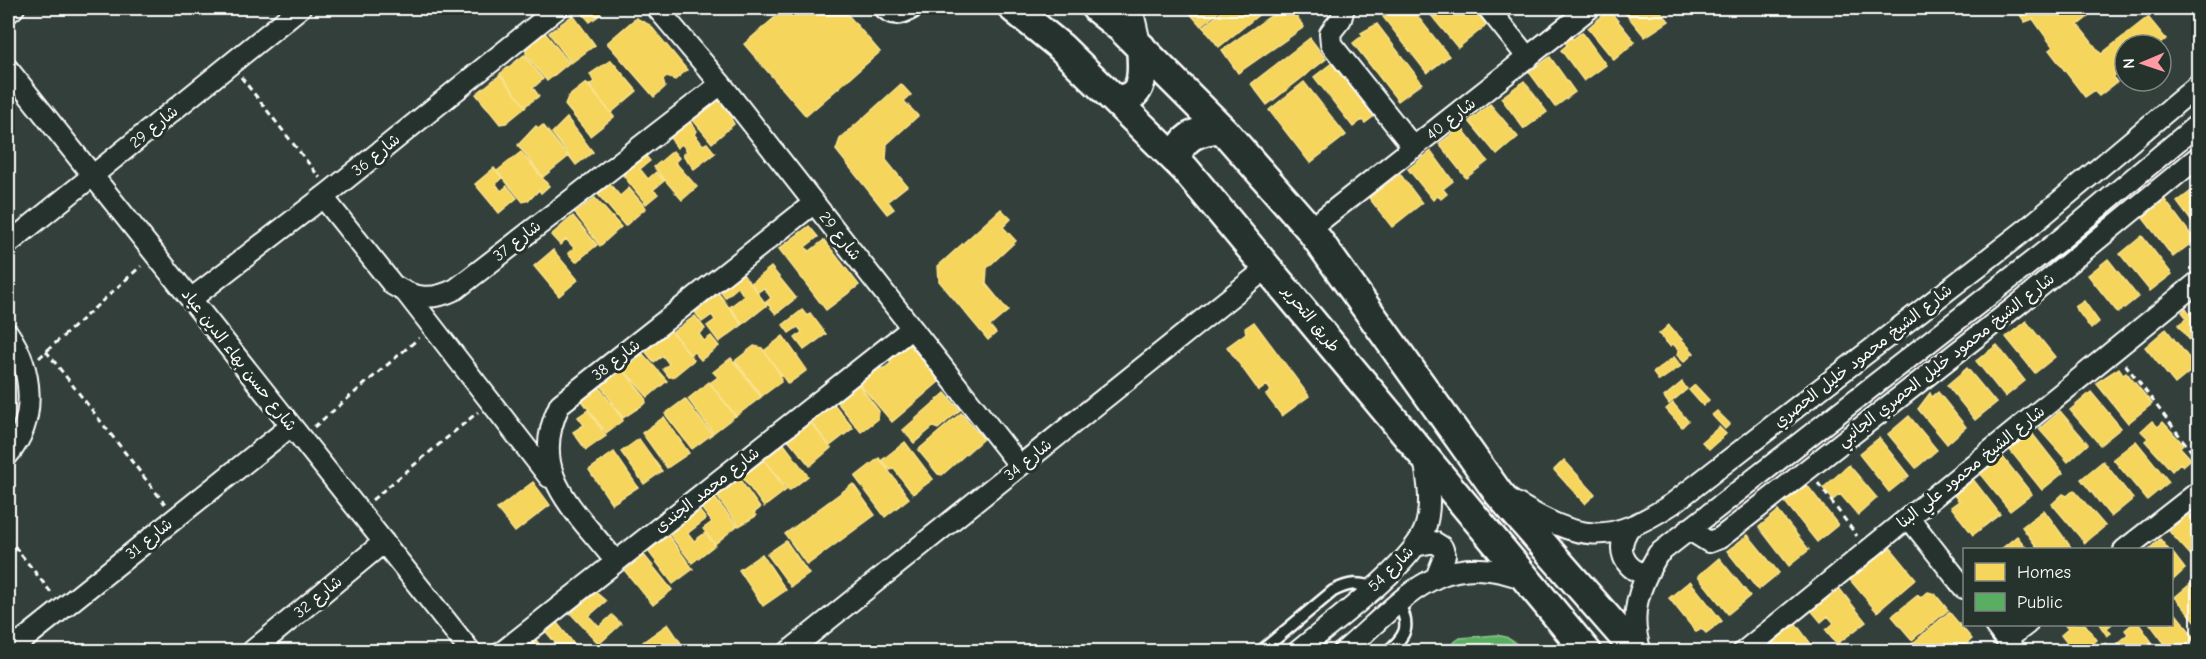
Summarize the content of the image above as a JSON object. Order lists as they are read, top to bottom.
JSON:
{
  "streets": {
    "street": [
      "شارع 40",
      "شارع 29",
      "شارع 36",
      "شارع 37",
      "طريق التحرير",
      "شارع الشيخ محمود خليل الحصري",
      "شارع حسن بهاء الدين عياد",
      "شارع 38",
      "شارع الشيخ محمود خليل الحصري الجانبي",
      "شارع 34",
      "شارع الشيخ محمود علي البنا",
      "شارع محمد الجندى",
      "شارع 31",
      "شارع 54",
      "شارع 32"
    ]
  },
  "crossings": [
    ["شارع 29", "شارع 37"],
    ["شارع 29", "شارع حسن بهاء الدين عياد"],
    ["شارع 29", "شارع 38"],
    ["شارع 29", "شارع 34"],
    ["شارع 29", "شارع محمد الجندى"],
    ["شارع 36", "شارع حسن بهاء الدين عياد"],
    ["طريق التحرير", "شارع 34"],
    ["طريق التحرير", "شارع 54"],
    ["شارع الشيخ محمود خليل الحصري", "شارع الشيخ محمود خليل الحصري الجانبي"],
    ["شارع حسن بهاء الدين عياد", "شارع 31"],
    ["شارع حسن بهاء الدين عياد", "شارع 32"],
    ["شارع 38", "شارع محمد الجندى"]
  ],
  "legend": ["Homes", "Public"],
  "north": "left"
}
